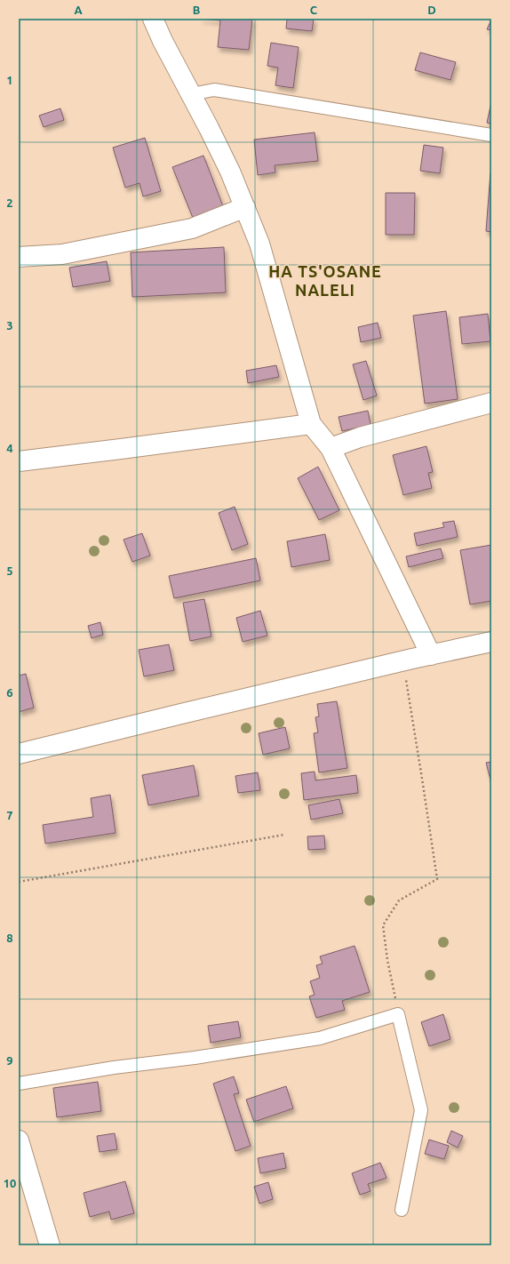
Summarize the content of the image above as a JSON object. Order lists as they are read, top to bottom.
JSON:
{
  "districts": ["HA TS'OSANE NALELI"],
  "grid": {
    "columns": [
      "A",
      "B",
      "C",
      "D"
    ],
    "rows": [
      "1",
      "2",
      "3",
      "4",
      "5",
      "6",
      "7",
      "8",
      "9",
      "10"
    ]
  }
}
